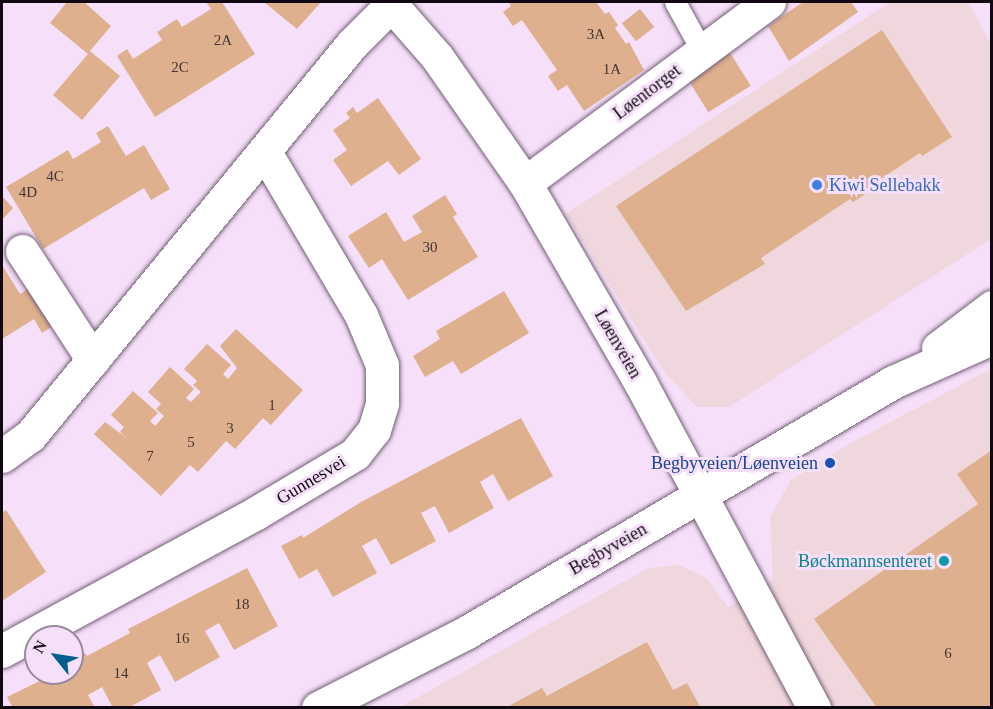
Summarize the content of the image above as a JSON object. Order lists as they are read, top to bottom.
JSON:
{
  "streets": {
    "street": [
      "Løentorget",
      "Løenveien",
      "Gunnesvei",
      "Begbyveien"
    ]
  },
  "crossings": [
    ["Løentorget", "Løenveien"],
    ["Løenveien", "Begbyveien"]
  ],
  "places": ["Kiwi Sellebakk", "Begbyveien/Løenveien", "Bøckmannsenteret"],
  "house_numbers": [
    "3A",
    "2A",
    "2C",
    "1A",
    "4C",
    "4D",
    "30",
    "1",
    "3",
    "5",
    "7",
    "18",
    "16",
    "6",
    "14"
  ],
  "north": "top left"
}
